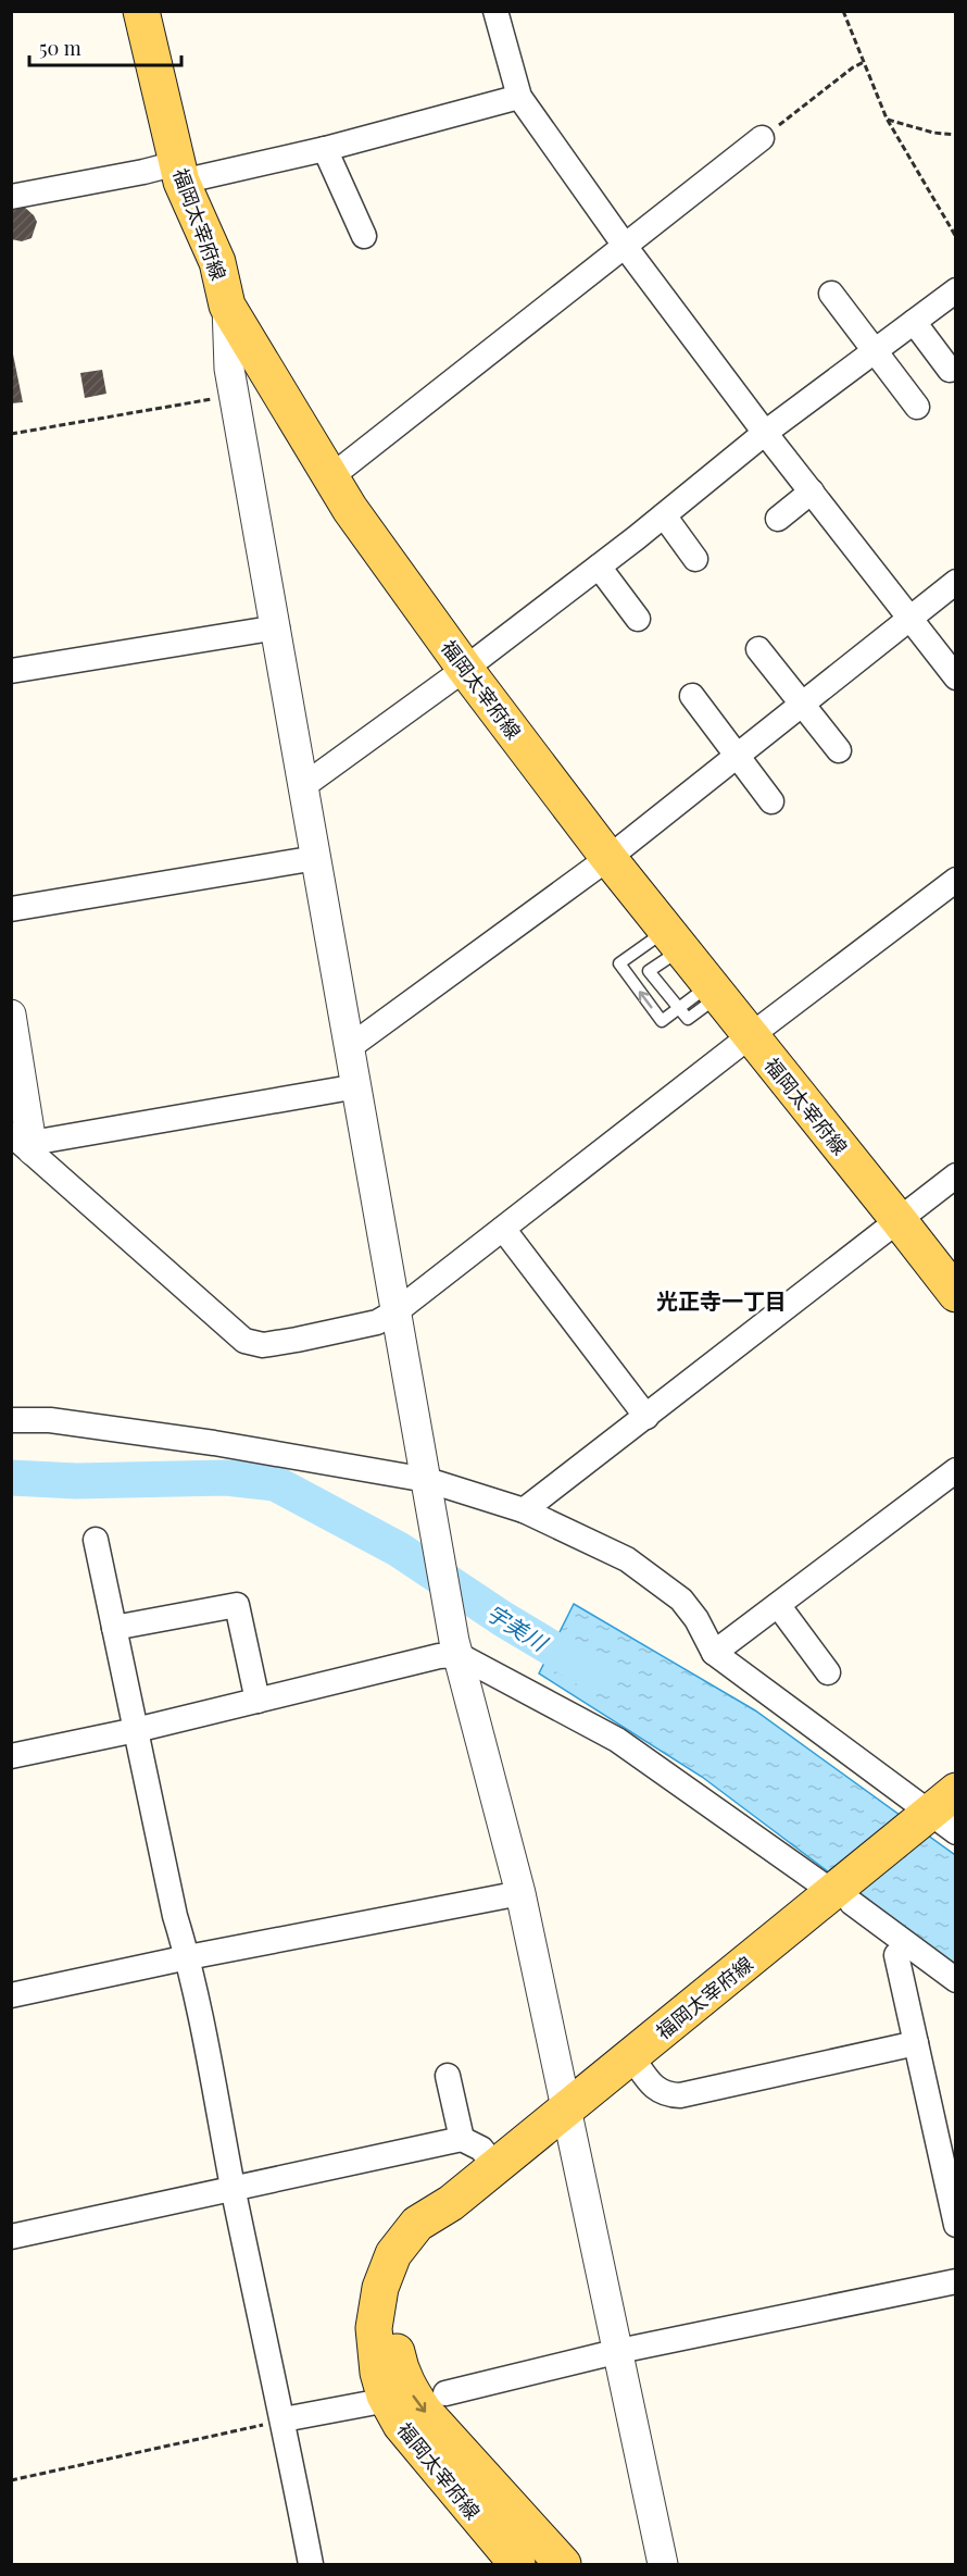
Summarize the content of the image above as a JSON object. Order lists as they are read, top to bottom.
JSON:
{
  "streets": {
    "main road": ["福岡太宰府線"]
  },
  "districts": ["光正寺一丁目"],
  "water": ["宇美川"],
  "scale_bar": "50 m"
}
